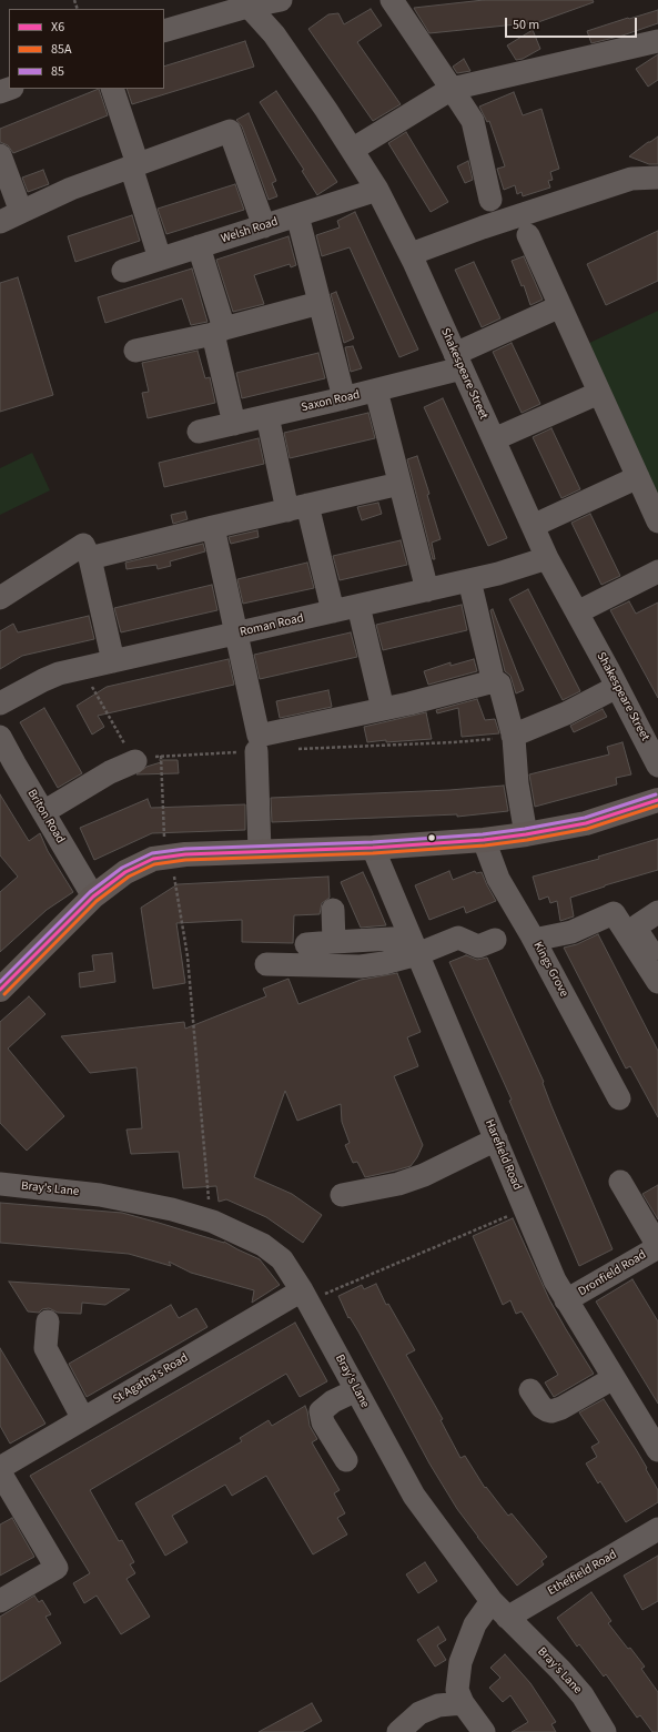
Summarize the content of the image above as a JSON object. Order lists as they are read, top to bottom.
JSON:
{
  "streets": {
    "street": [
      "Welsh Road",
      "Shakespeare Street",
      "Saxon Road",
      "Roman Road",
      "Briton Road",
      "Kings Grove",
      "Harefield Road",
      "Bray's Lane",
      "Dronfield Road",
      "St Agatha's Road",
      "Ethelfield Road"
    ]
  },
  "crossings": [
    ["Welsh Road", "Shakespeare Street"],
    ["Shakespeare Street", "Saxon Road"],
    ["Shakespeare Street", "Roman Road"],
    ["Harefield Road", "Dronfield Road"],
    ["Bray's Lane", "St Agatha's Road"],
    ["Bray's Lane", "Ethelfield Road"]
  ],
  "lines": ["transit line 85", "transit line X6", "transit line 85A"],
  "legend": ["X6", "85A", "85"],
  "scale_bar": "50 m"
}
